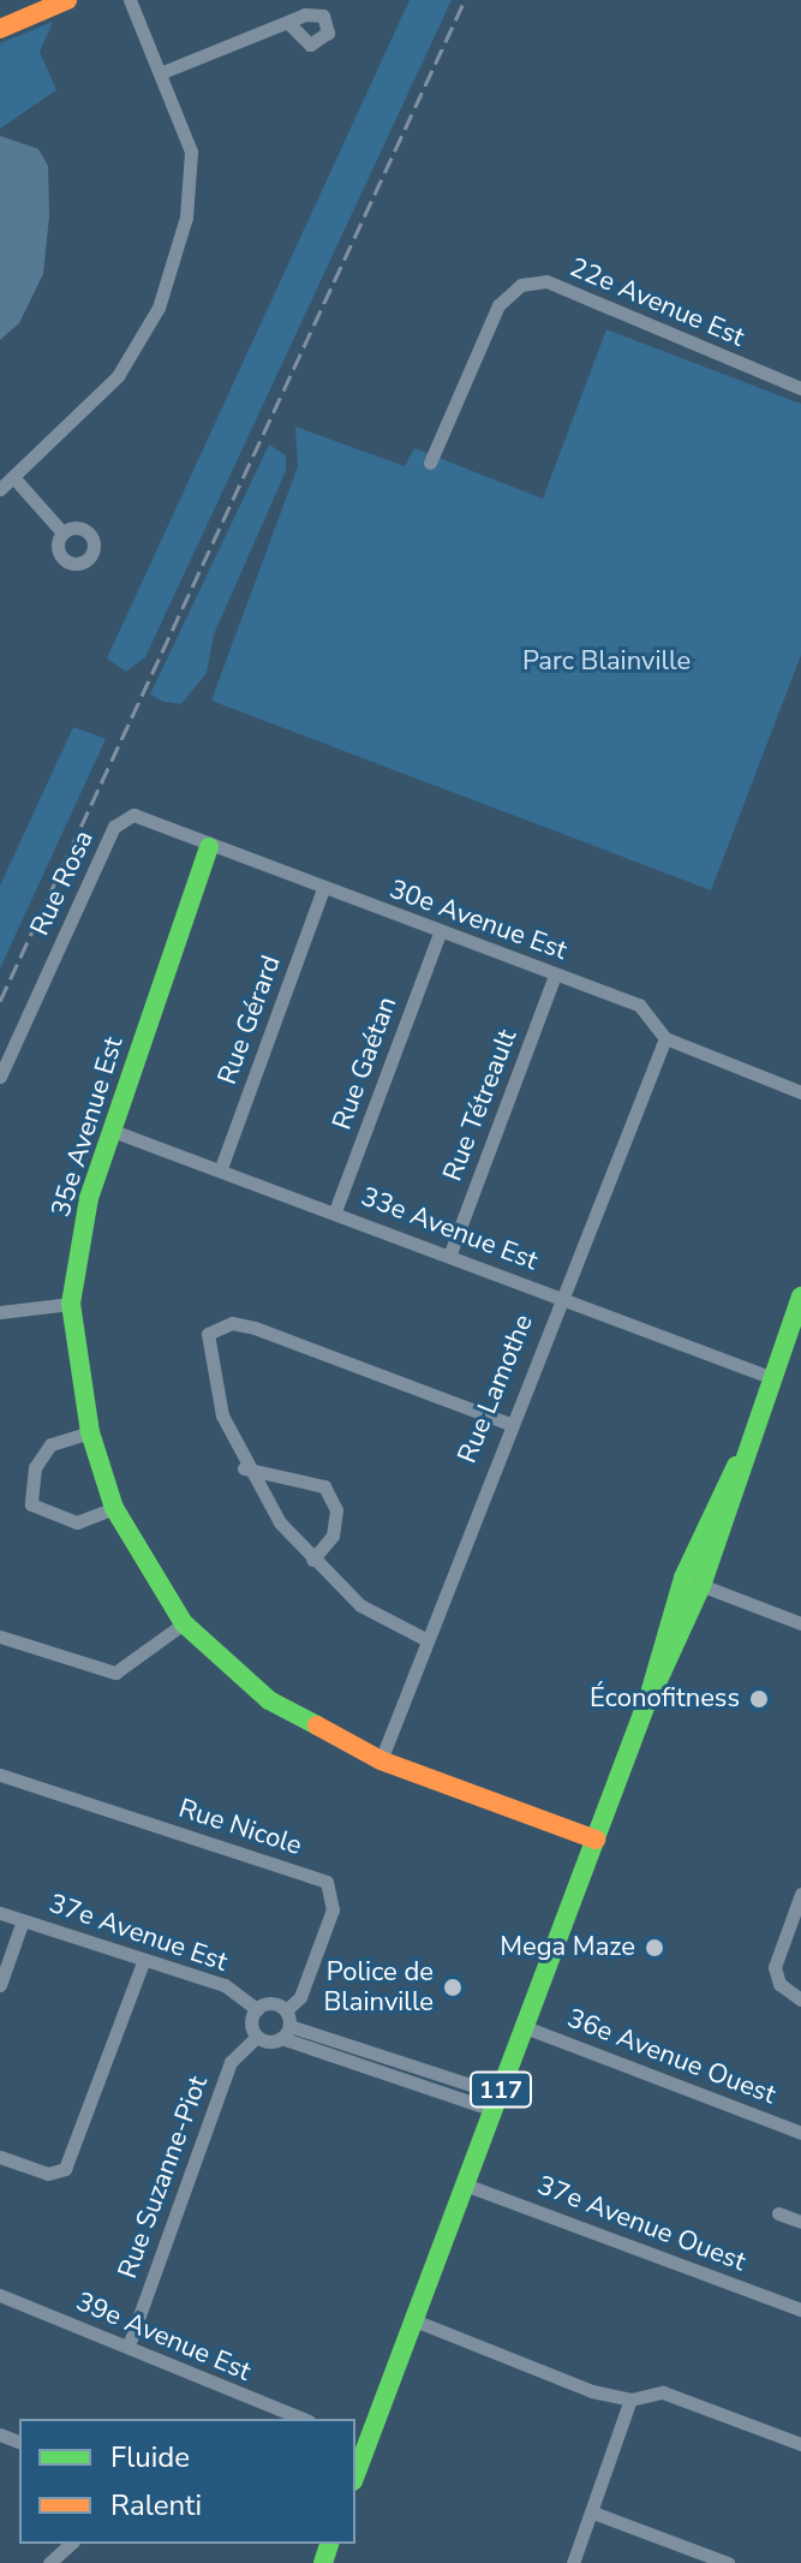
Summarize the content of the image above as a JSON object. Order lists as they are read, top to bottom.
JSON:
{
  "streets": {
    "street": [
      "22e Avenue Est",
      "Rue Rosa",
      "30e Avenue Est",
      "Rue Gérard",
      "Rue Gaétan",
      "Rue Tétreault",
      "35e Avenue Est",
      "33e Avenue Est",
      "Rue Lamothe",
      "Rue Nicole",
      "37e Avenue Est",
      "36e Avenue Ouest",
      "117",
      "Rue Suzanne-Piot",
      "37e Avenue Ouest",
      "39e Avenue Est"
    ]
  },
  "crossings": [
    ["Rue Rosa", "30e Avenue Est"],
    ["30e Avenue Est", "Rue Gérard"],
    ["30e Avenue Est", "Rue Gaétan"],
    ["30e Avenue Est", "Rue Tétreault"],
    ["30e Avenue Est", "35e Avenue Est"],
    ["30e Avenue Est", "Rue Lamothe"],
    ["Rue Gérard", "33e Avenue Est"],
    ["Rue Gaétan", "33e Avenue Est"],
    ["Rue Tétreault", "33e Avenue Est"],
    ["35e Avenue Est", "33e Avenue Est"],
    ["35e Avenue Est", "Rue Lamothe"],
    ["35e Avenue Est", "117"],
    ["33e Avenue Est", "Rue Lamothe"],
    ["33e Avenue Est", "117"],
    ["36e Avenue Ouest", "117"],
    ["117", "37e Avenue Ouest"],
    ["Rue Suzanne-Piot", "39e Avenue Est"]
  ],
  "parks": ["Parc Blainville"],
  "places": ["Éconofitness", "Mega Maze", "Police de Blainville"],
  "legend": ["Fluide", "Ralenti"]
}
